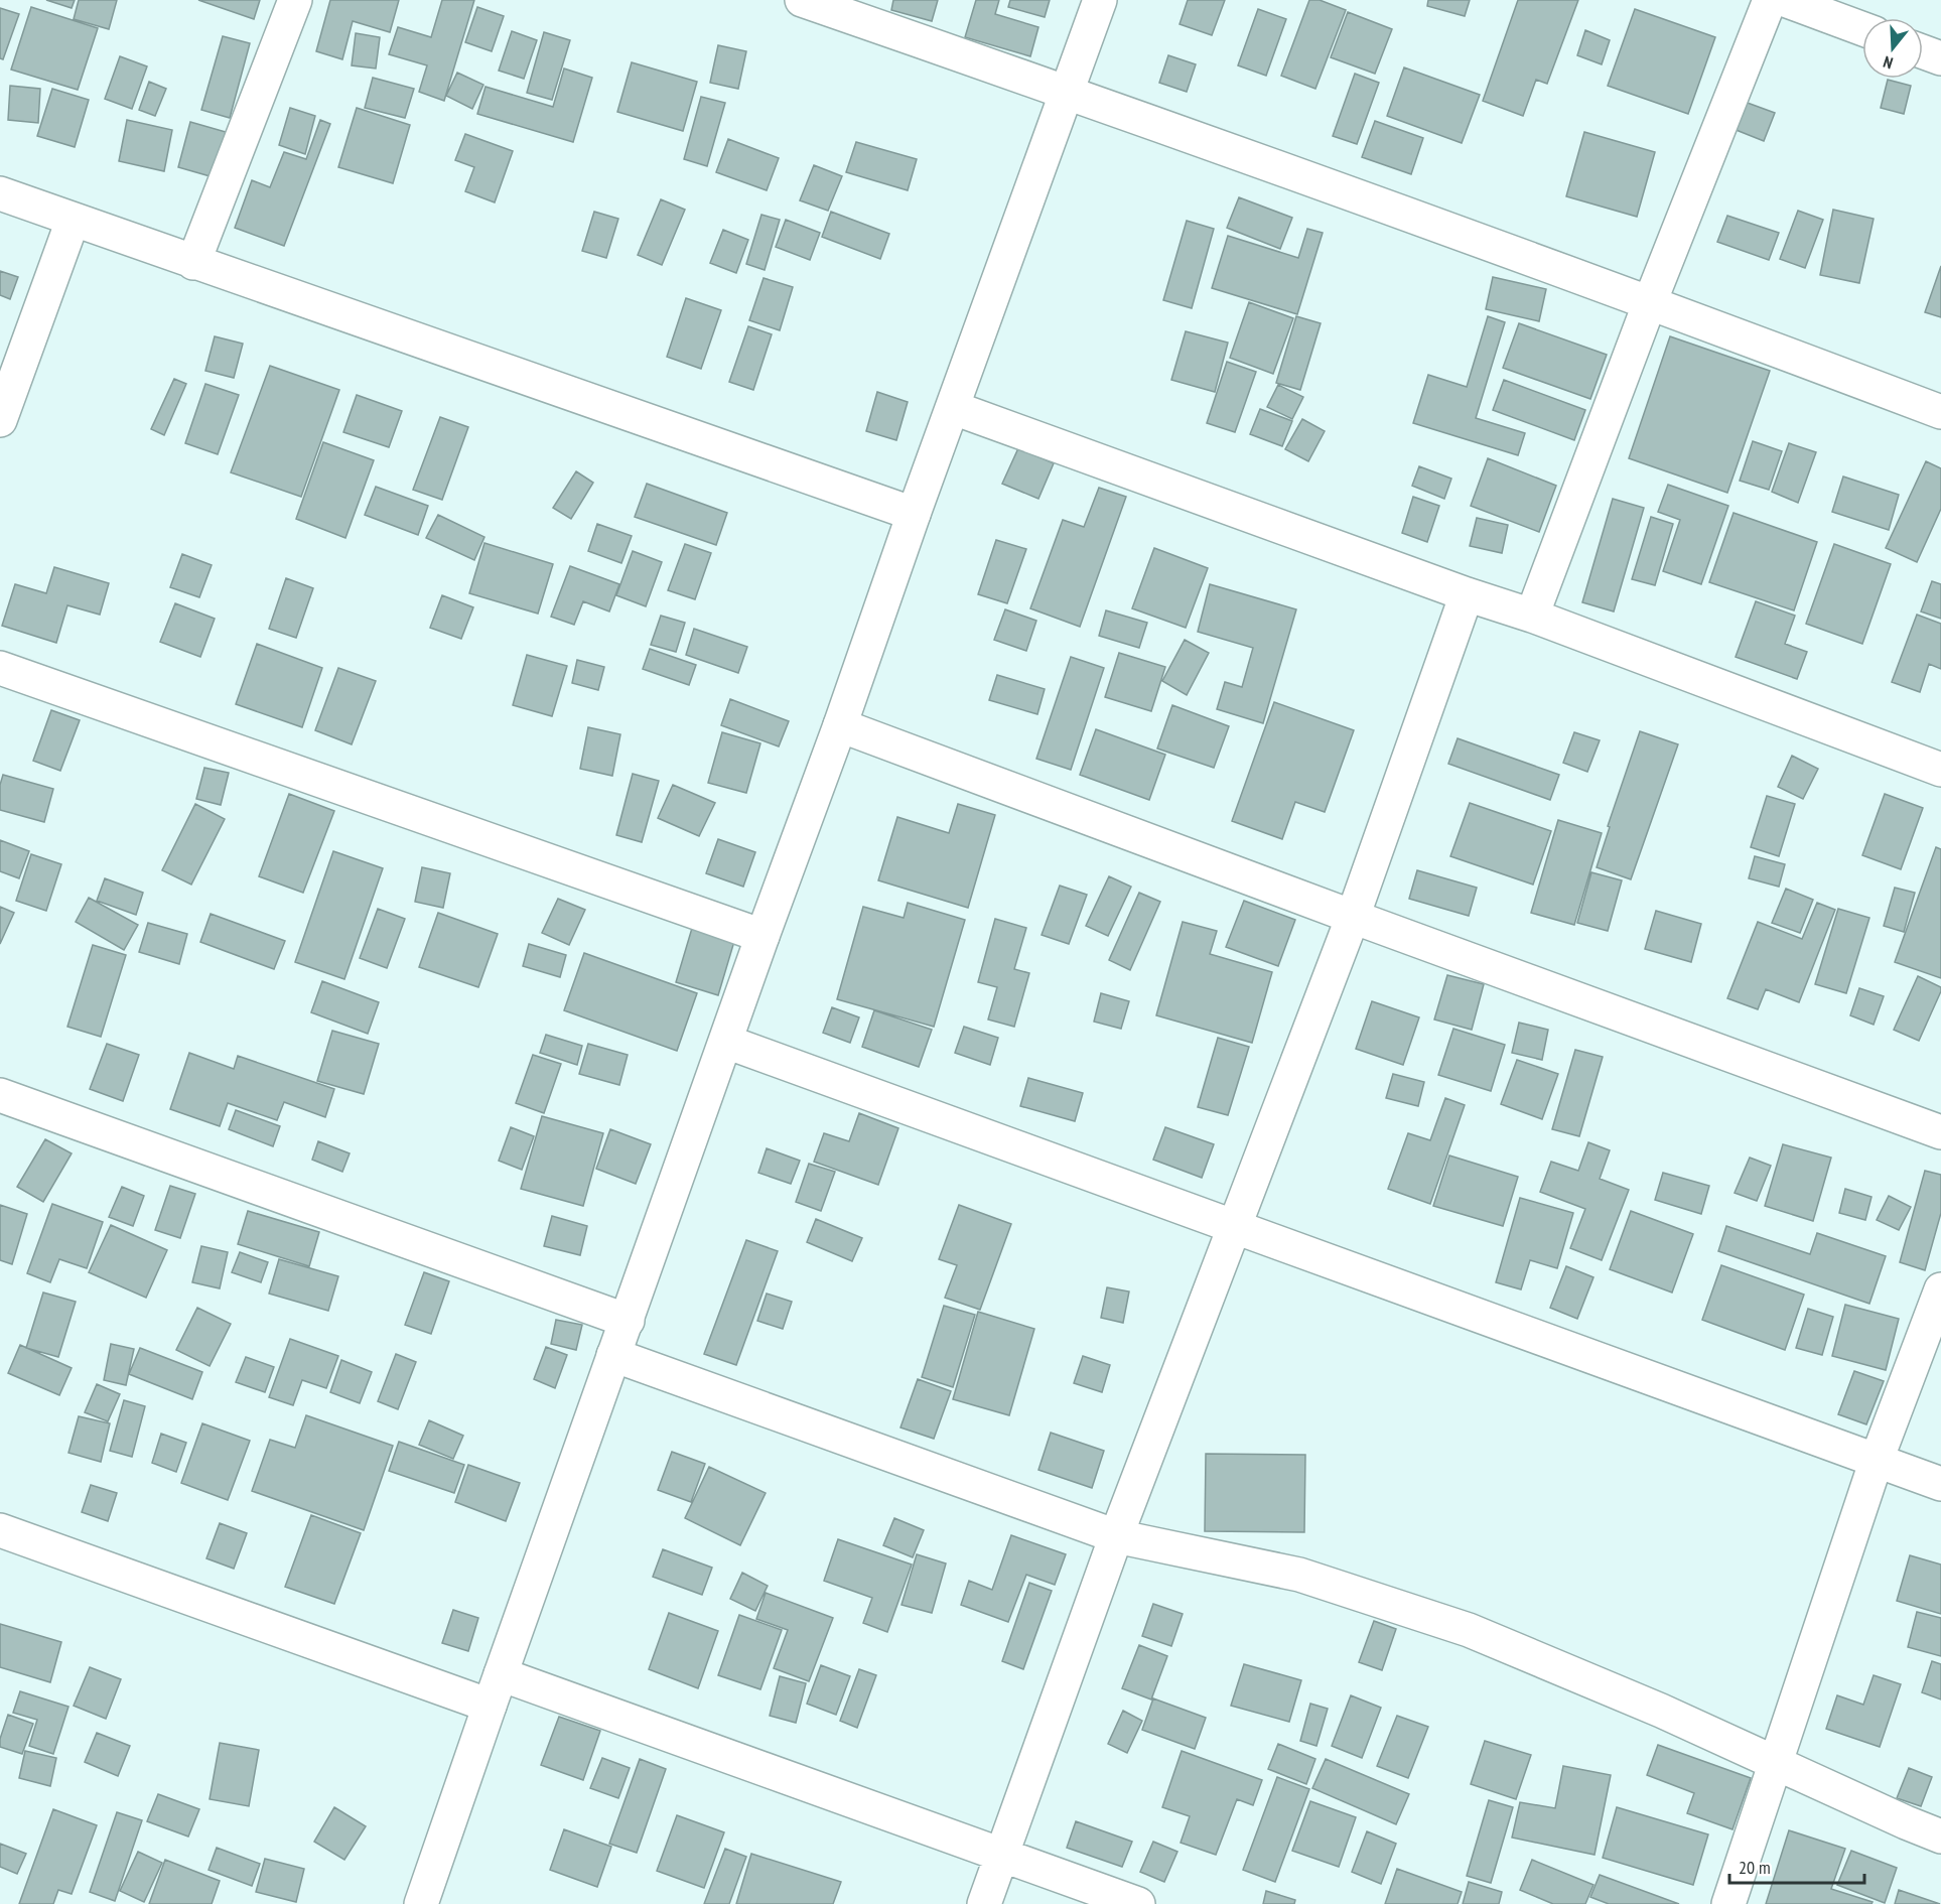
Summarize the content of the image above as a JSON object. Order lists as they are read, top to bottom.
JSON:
{
  "scale_bar": "20 m",
  "north": "bottom"
}
